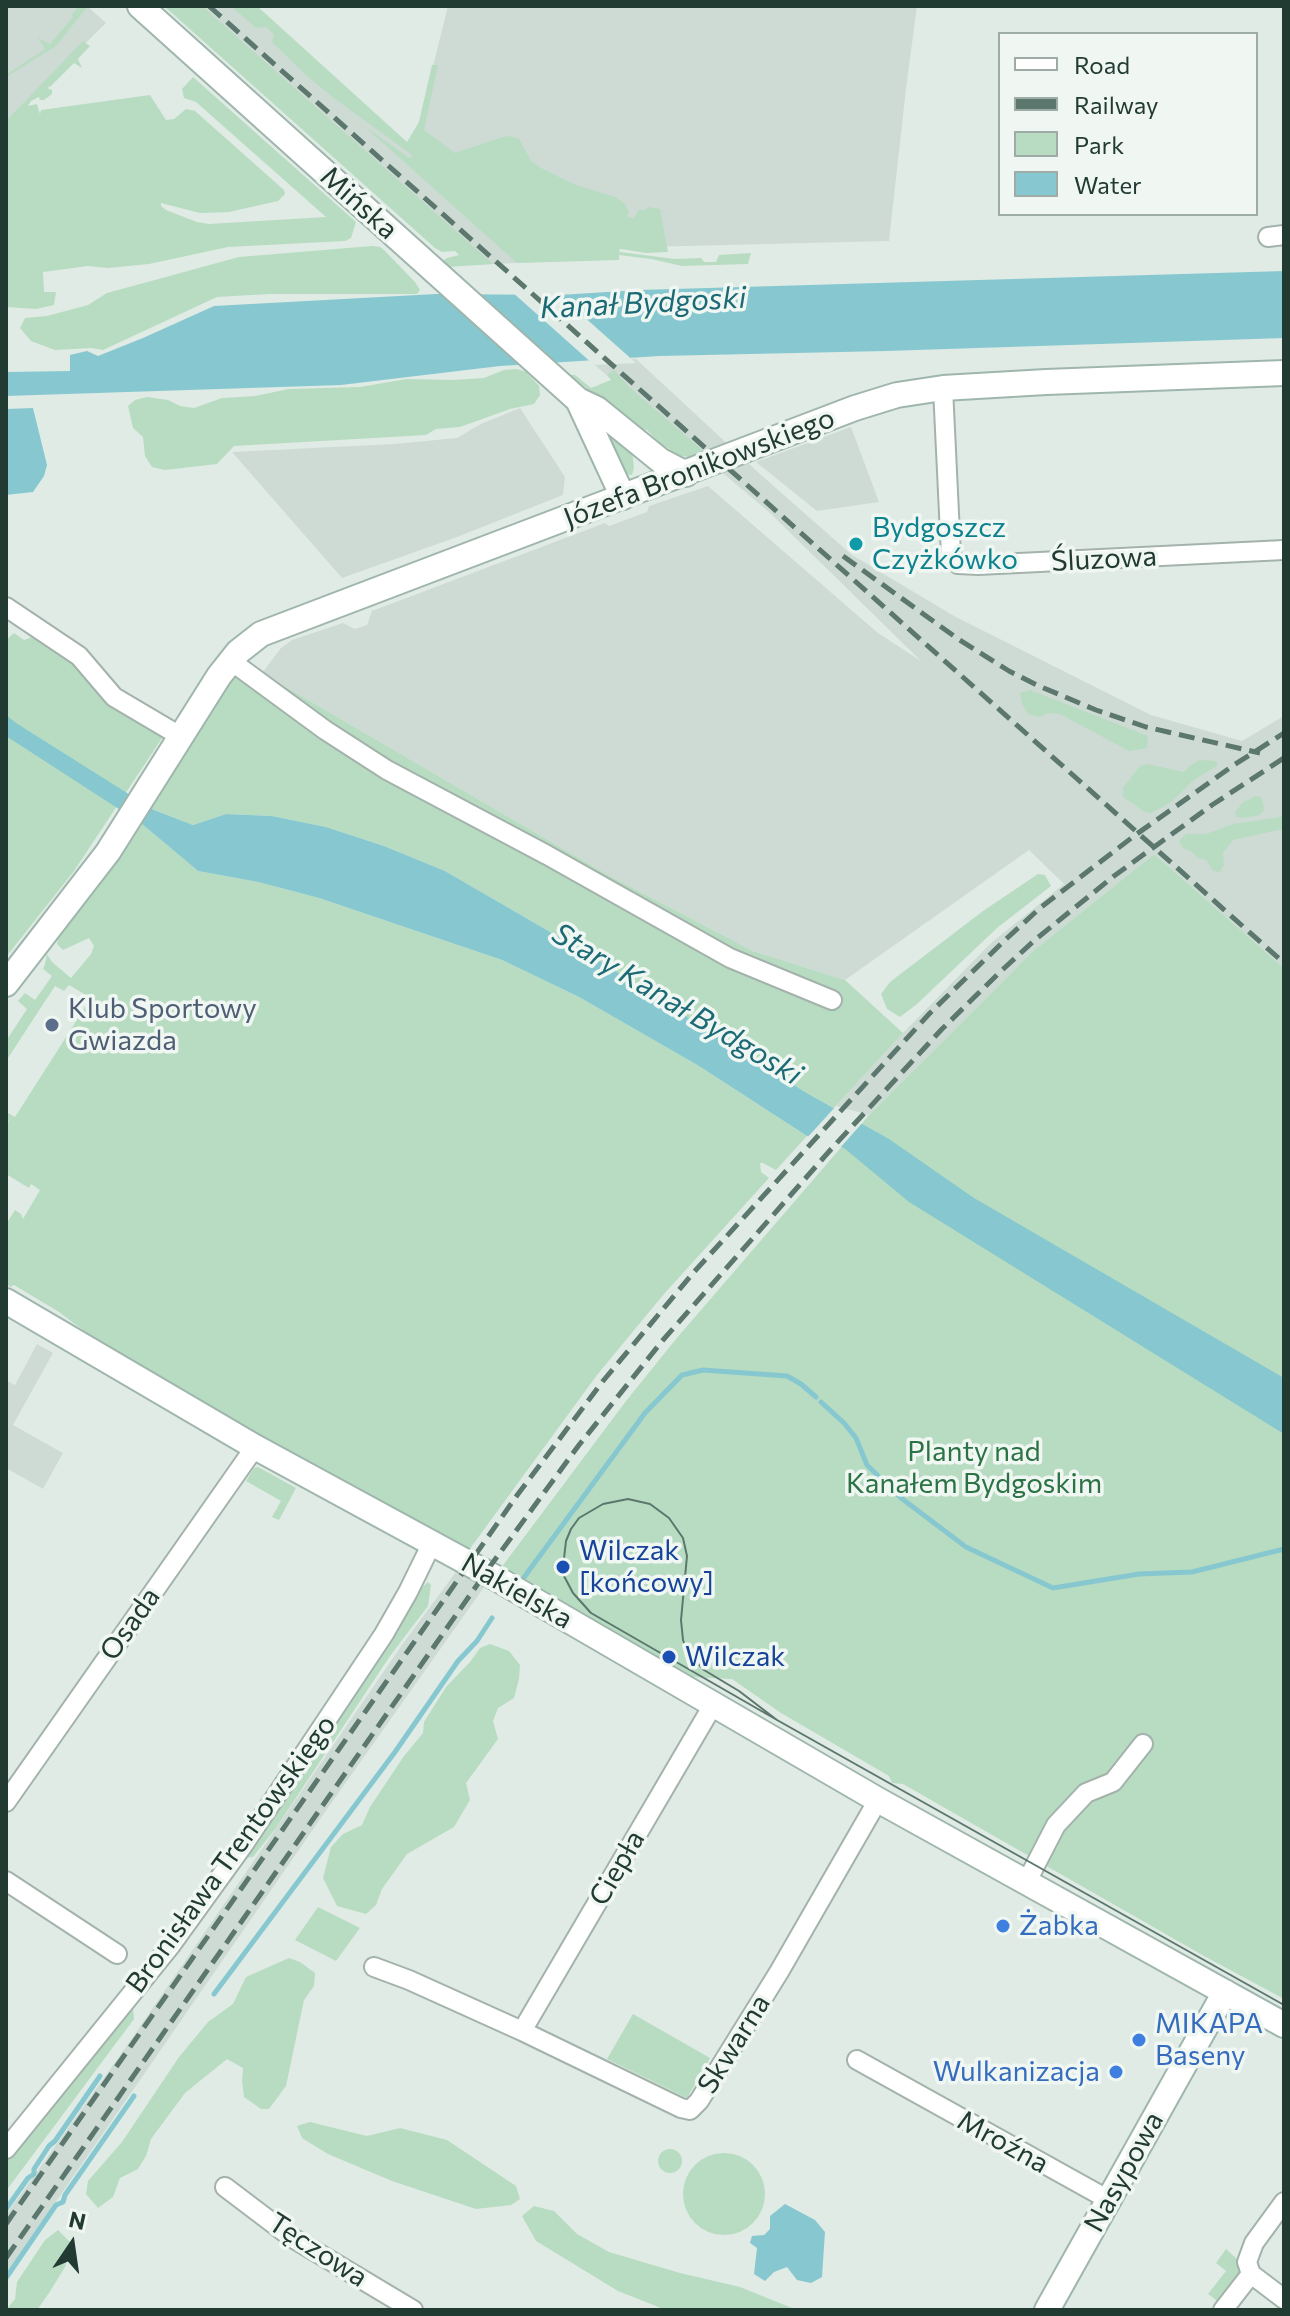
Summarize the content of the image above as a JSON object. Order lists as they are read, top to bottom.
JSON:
{
  "streets": {
    "street": [
      "Mińska",
      "Józefa Bronikowskiego",
      "Śluzowa",
      "Nakielska",
      "Osada",
      "Bronisława Trentowskiego",
      "Ciepła",
      "Skwarna",
      "Mroźna",
      "Nasypowa",
      "Tęczowa"
    ]
  },
  "crossings": [
    ["Mińska", "Józefa Bronikowskiego"],
    ["Józefa Bronikowskiego", "Śluzowa"],
    ["Nakielska", "Osada"],
    ["Nakielska", "Bronisława Trentowskiego"],
    ["Nakielska", "Ciepła"],
    ["Nakielska", "Skwarna"],
    ["Nakielska", "Nasypowa"],
    ["Ciepła", "Skwarna"],
    ["Mroźna", "Nasypowa"]
  ],
  "water": ["Kanał Bydgoski", "Stary Kanał Bydgoski"],
  "parks": ["Planty nad Kanałem Bydgoskim"],
  "places": [
    "Bydgoszcz Czyżkówko",
    "Klub Sportowy Gwiazda",
    "Wilczak [końcowy]",
    "Wilczak",
    "Żabka",
    "MIKAPA Baseny",
    "Wulkanizacja"
  ],
  "legend": [
    "Road",
    "Railway",
    "Park",
    "Water"
  ],
  "north": "top"
}
